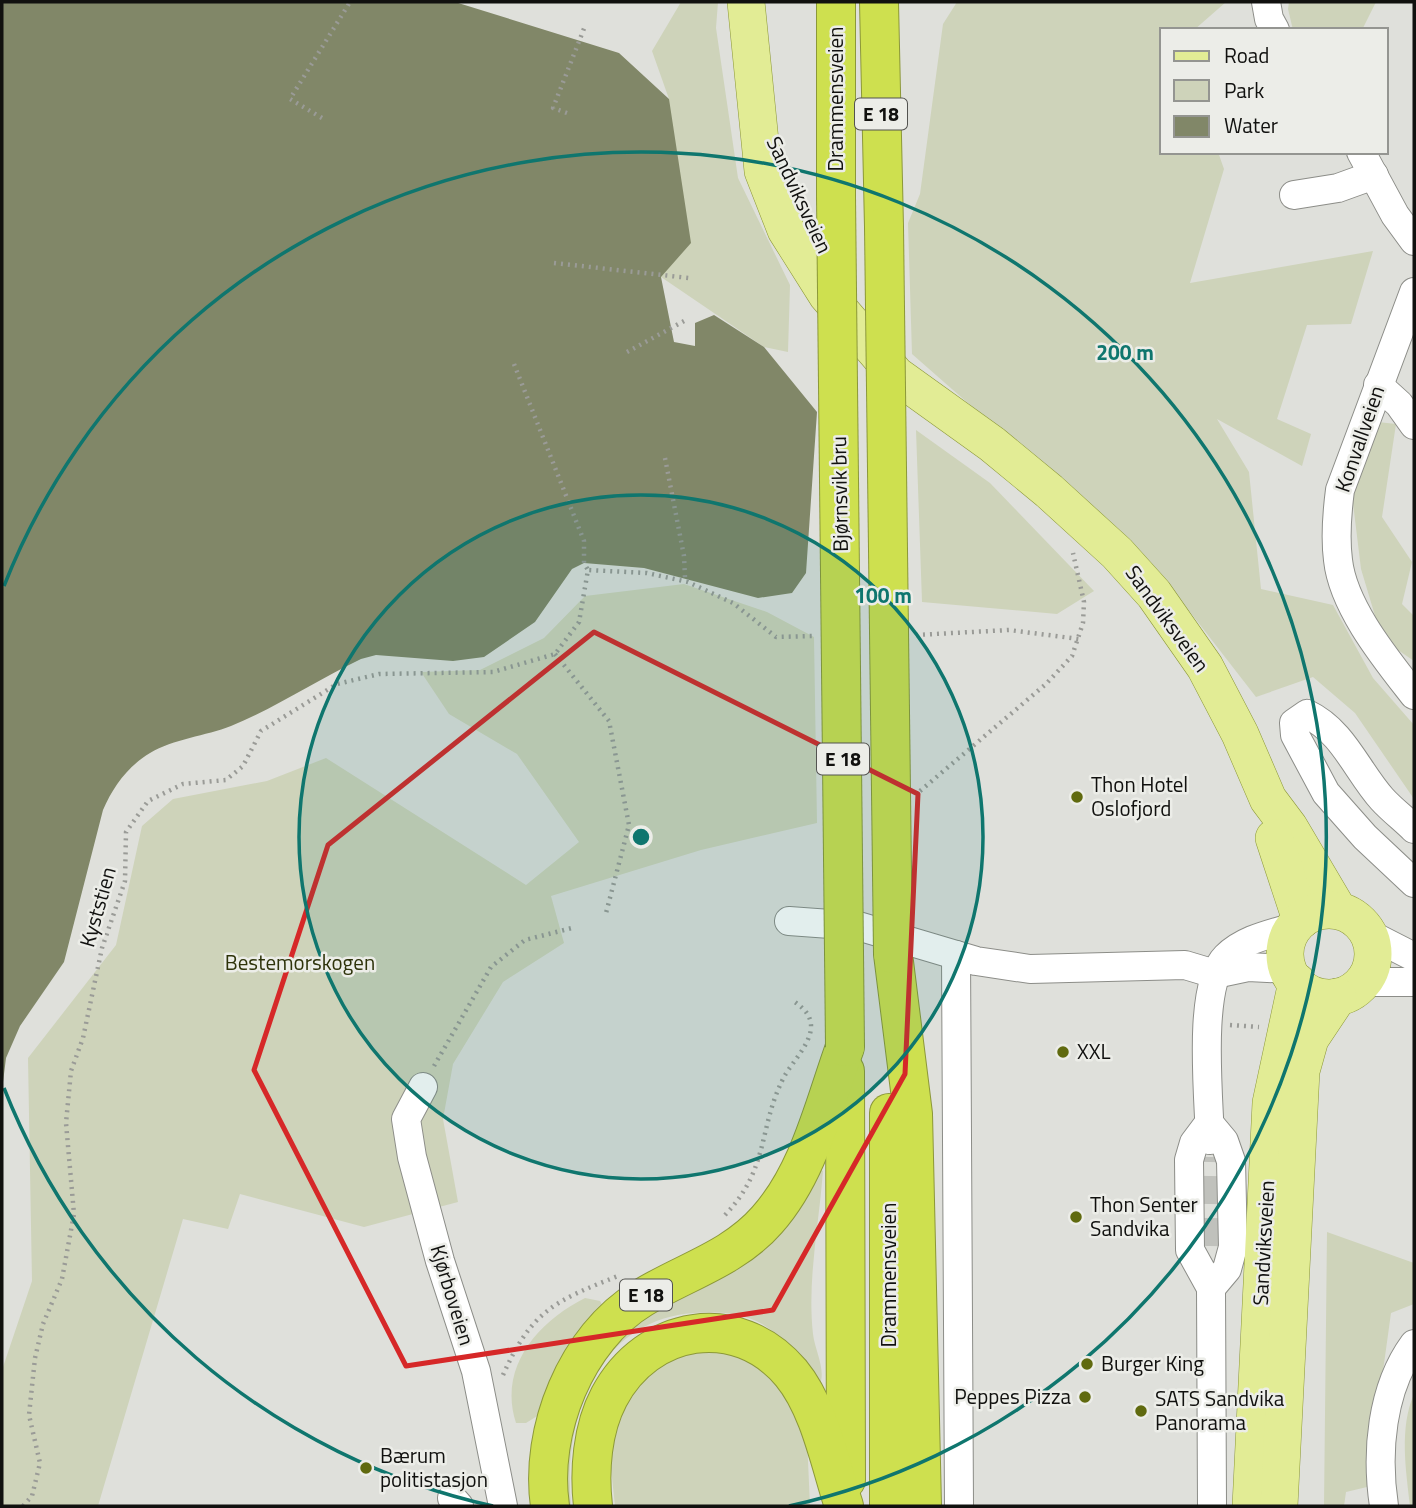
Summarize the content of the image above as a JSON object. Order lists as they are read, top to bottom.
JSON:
{
  "streets": {
    "highway": ["Drammensveien", "E 18", "Bjørnsvik bru"],
    "main road": ["Sandviksveien"],
    "street": ["Konvallveien", "Kjørboveien"],
    "path": ["Kyststien"]
  },
  "crossings": [
    ["Drammensveien", "E 18"],
    ["Drammensveien", "Bjørnsvik bru"],
    ["E 18", "Bjørnsvik bru"]
  ],
  "parks": ["Bestemorskogen"],
  "places": [
    "Thon Hotel Oslofjord",
    "XXL",
    "Thon Senter Sandvika",
    "Burger King",
    "Peppes Pizza",
    "SATS Sandvika Panorama",
    "Bærum politistasjon"
  ],
  "legend": ["Road", "Park", "Water"],
  "rings": ["200 m", "100 m"]
}
